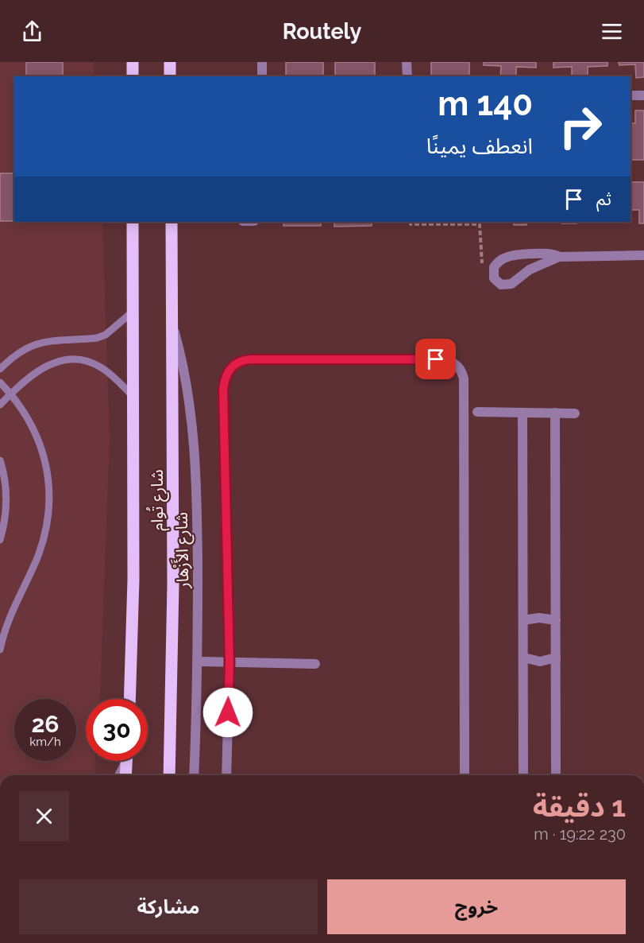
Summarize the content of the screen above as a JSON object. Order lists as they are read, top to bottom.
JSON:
{
  "streets": {
    "main road": ["شارع تُوام"],
    "street": ["شارع الأَزْهار"]
  },
  "crossings": [
    ["شارع تُوام", "شارع الأَزْهار"]
  ],
  "page": {
    "header": "Routely",
    "turn": ["140 m", "انعطف يمينًا"],
    "then": "ثم",
    "speed": "26 km/h",
    "limit": "30",
    "heading": ["1 دقيقة", "230 m · 19:22"],
    "buttons": ["خروج", "مشاركة"]
  }
}
